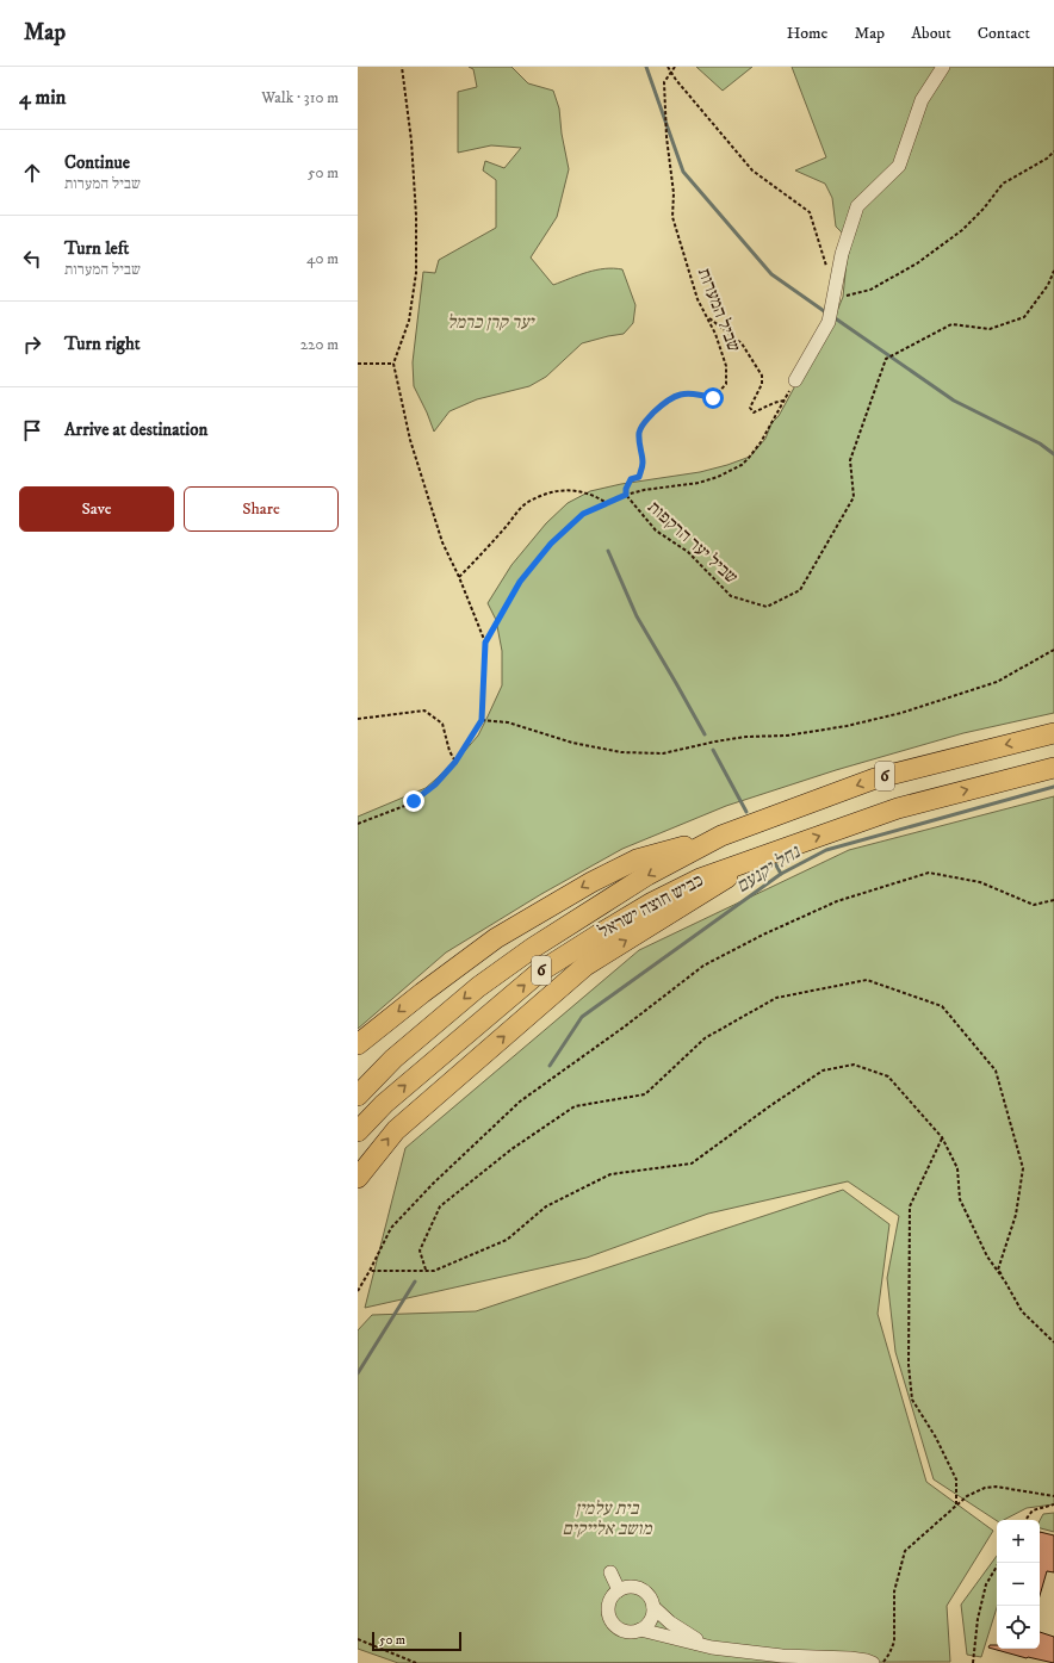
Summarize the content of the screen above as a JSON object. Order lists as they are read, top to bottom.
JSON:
{
  "streets": {
    "highway": ["6", "כביש חוצה ישראל"],
    "path": ["שביל המערות", "שביל יער הרקפות"]
  },
  "crossings": [
    ["שביל המערות", "שביל יער הרקפות"]
  ],
  "water": ["נחל יקנעם"],
  "parks": ["יער קרן כרמל", "בית עלמין מושב אלייקים"],
  "scale_bar": "50 m",
  "page": {
    "header": "Map",
    "nav": [
      "Home",
      "Map",
      "About",
      "Contact"
    ],
    "heading": ["4 min", "Walk · 310 m"],
    "list": [
      ["Continue", "שביל המערות", "50 m"],
      ["Turn left", "שביל המערות", "40 m"],
      ["Turn right", "220 m"],
      "Arrive at destination"
    ],
    "buttons": ["Save", "Share"],
    "map_buttons": ["+", "−"],
    "scale": "50 m"
  }
}
